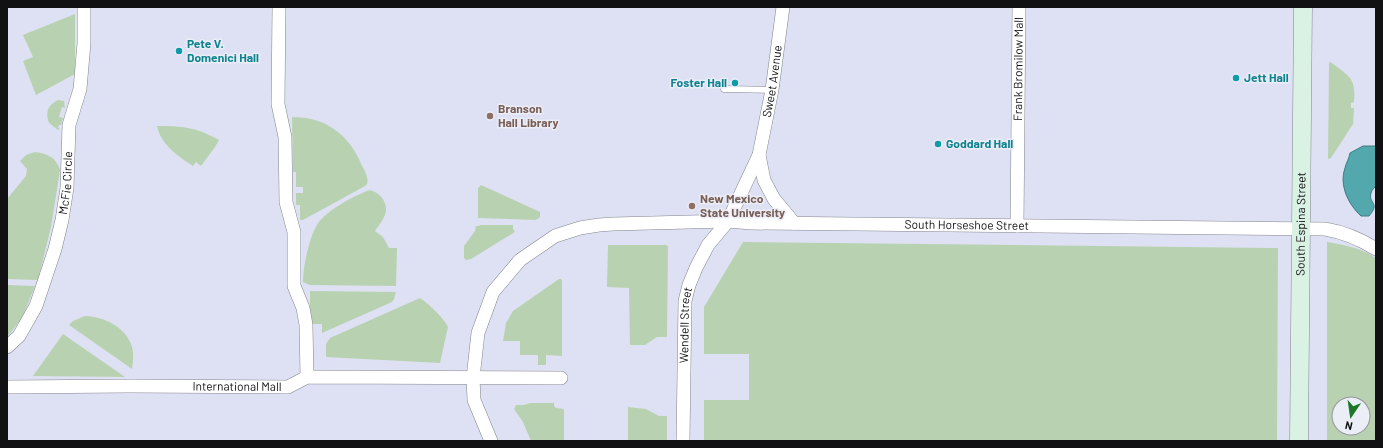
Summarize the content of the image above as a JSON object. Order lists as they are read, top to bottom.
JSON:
{
  "streets": {
    "street": [
      "Frank Bromilow Mall",
      "Sweet Avenue",
      "McFie Circle",
      "South Espina Street",
      "South Horseshoe Street",
      "Wendell Street",
      "International Mall"
    ]
  },
  "crossings": [
    ["Frank Bromilow Mall", "South Horseshoe Street"],
    ["Sweet Avenue", "South Horseshoe Street"],
    ["Sweet Avenue", "Wendell Street"],
    ["South Espina Street", "South Horseshoe Street"],
    ["South Horseshoe Street", "Wendell Street"],
    ["South Horseshoe Street", "International Mall"]
  ],
  "places": [
    "Pete V. Domenici Hall",
    "Jett Hall",
    "Foster Hall",
    "Branson Hall Library",
    "Goddard Hall",
    "New Mexico State University"
  ],
  "north": "bottom"
}
